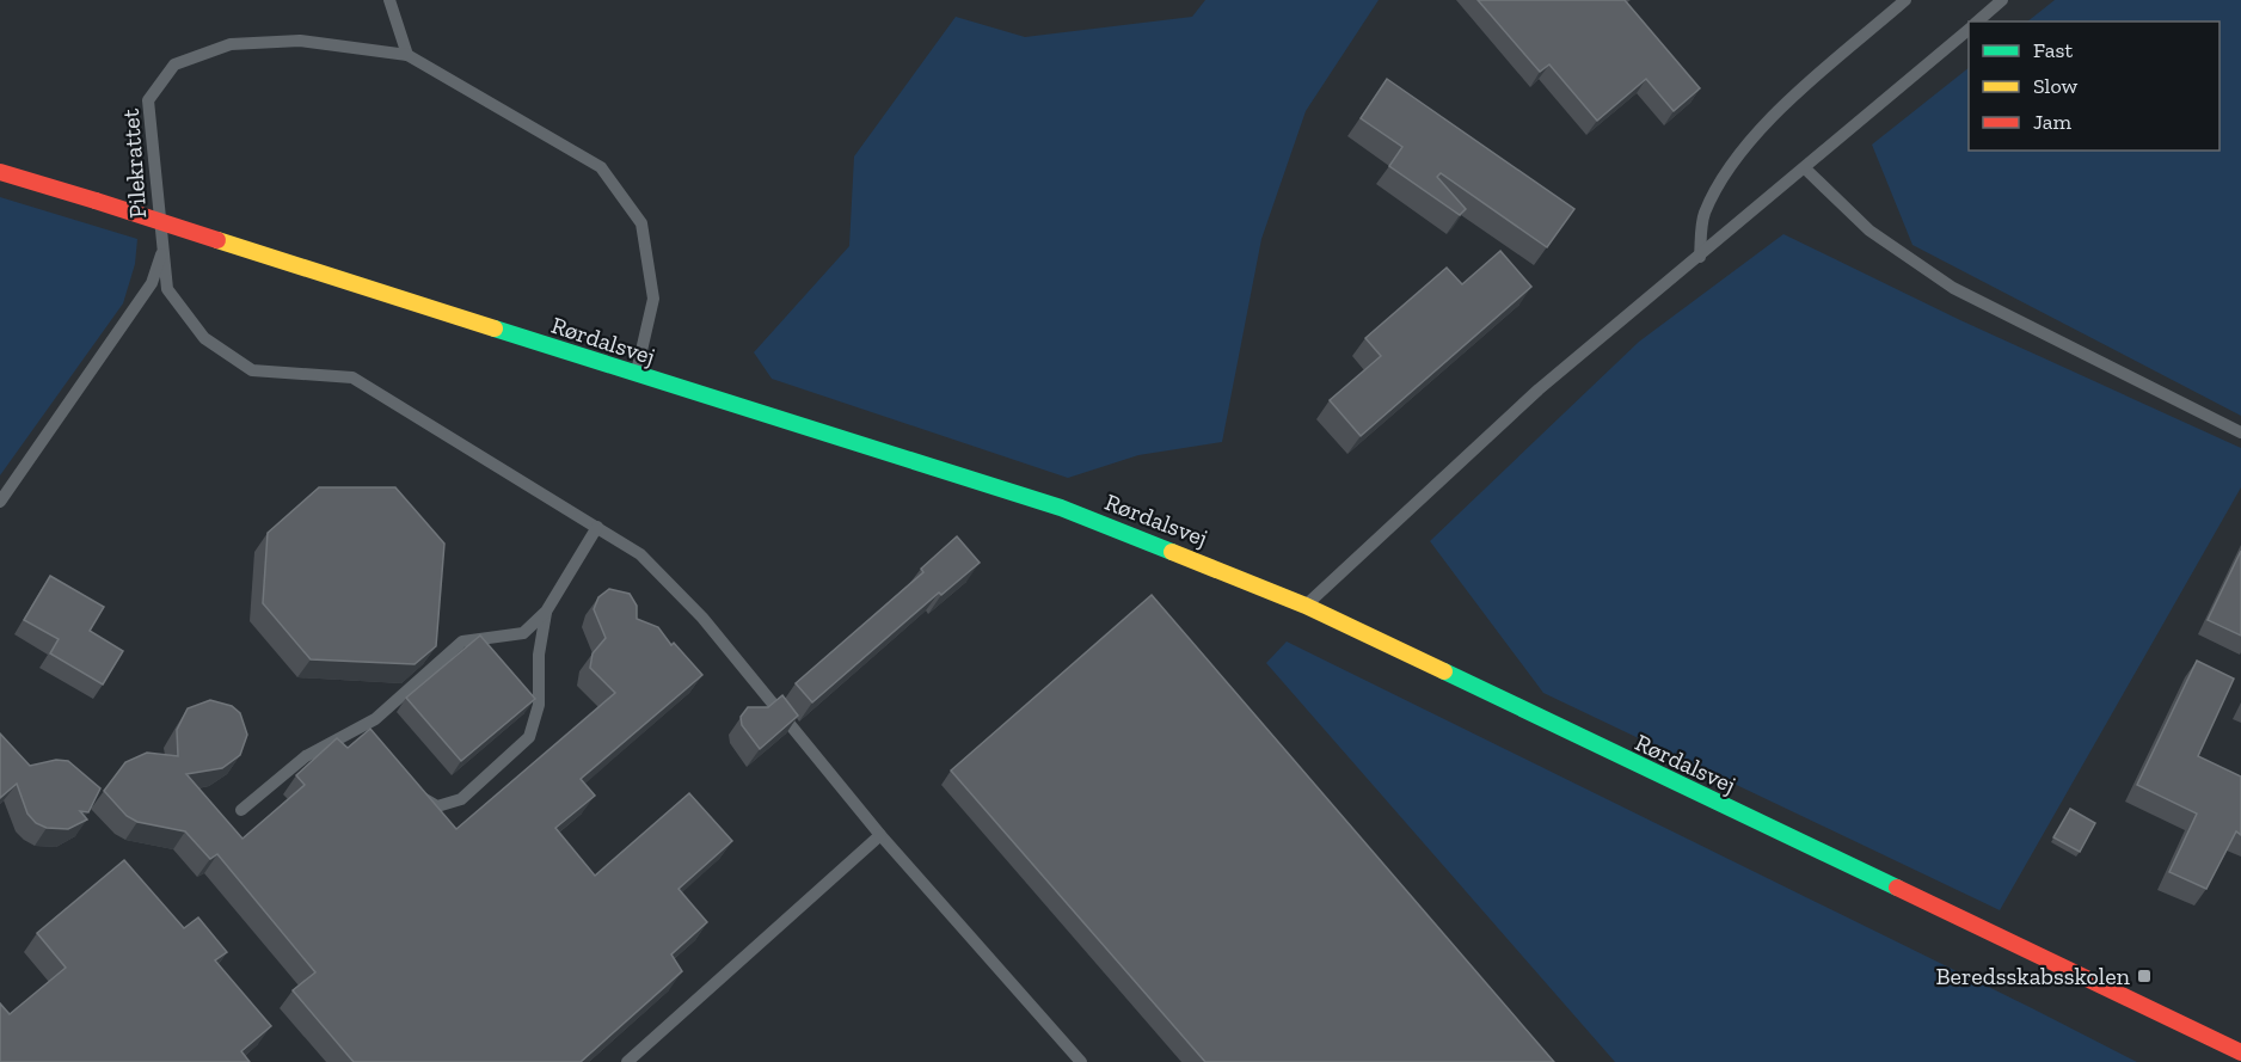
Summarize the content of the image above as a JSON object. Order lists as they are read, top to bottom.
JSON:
{
  "streets": {
    "street": ["Rørdalsvej"],
    "lane": ["Pilekrattet"]
  },
  "crossings": [
    ["Pilekrattet", "Rørdalsvej"]
  ],
  "places": {
    "transit": ["Beredsskabsskolen"]
  },
  "legend": ["Fast", "Slow", "Jam"]
}
